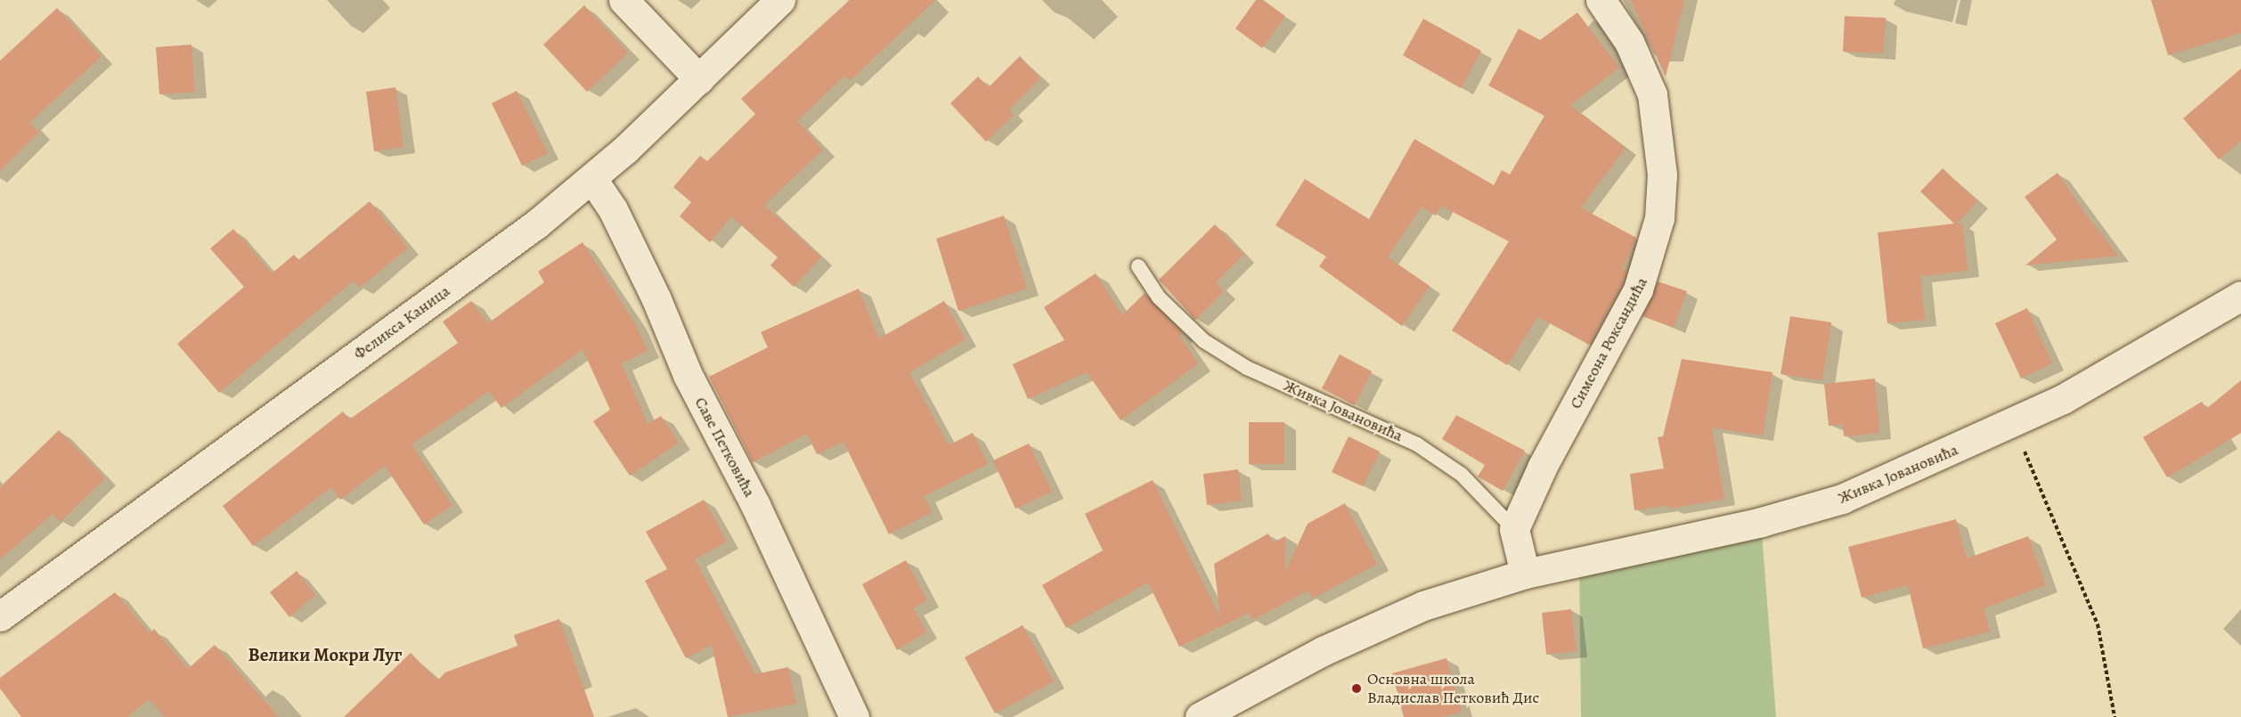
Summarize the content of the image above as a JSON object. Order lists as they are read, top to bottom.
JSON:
{
  "streets": {
    "street": [
      "Феликса Каница",
      "Симеона Роксандића",
      "Живка Јовановића",
      "Саве Петковића"
    ]
  },
  "crossings": [
    ["Феликса Каница", "Саве Петковића"],
    ["Симеона Роксандића", "Живка Јовановића"]
  ],
  "districts": ["Велики Мокри Луг"],
  "places": ["Основна школа Владислав Петковић Дис"]
}
